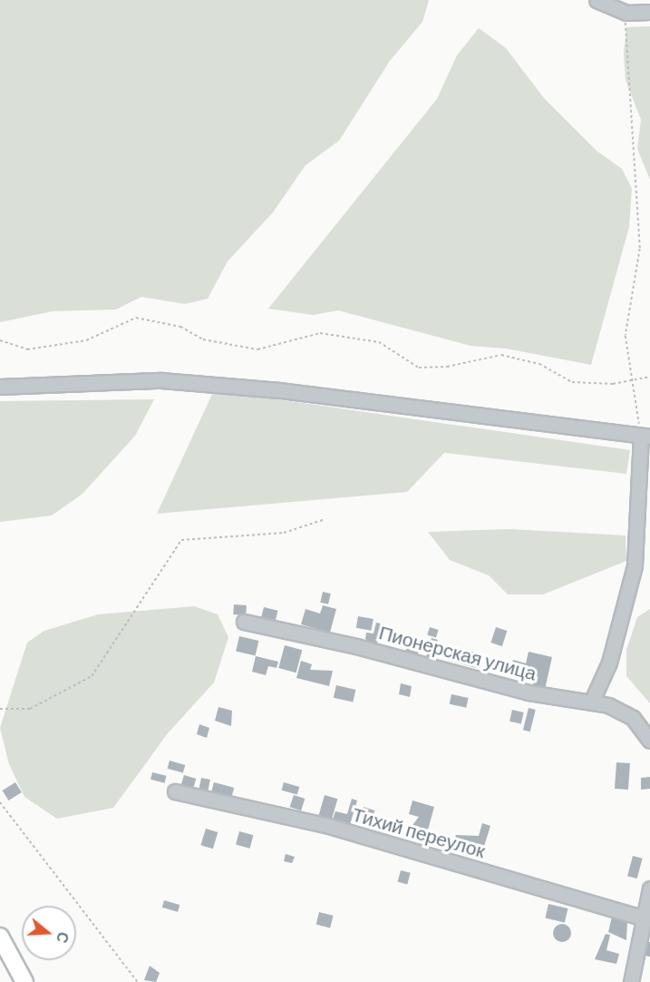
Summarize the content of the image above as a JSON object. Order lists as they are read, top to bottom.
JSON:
{
  "streets": {
    "street": ["Пионерская улица", "Тихий переулок"]
  },
  "north": "right"
}
